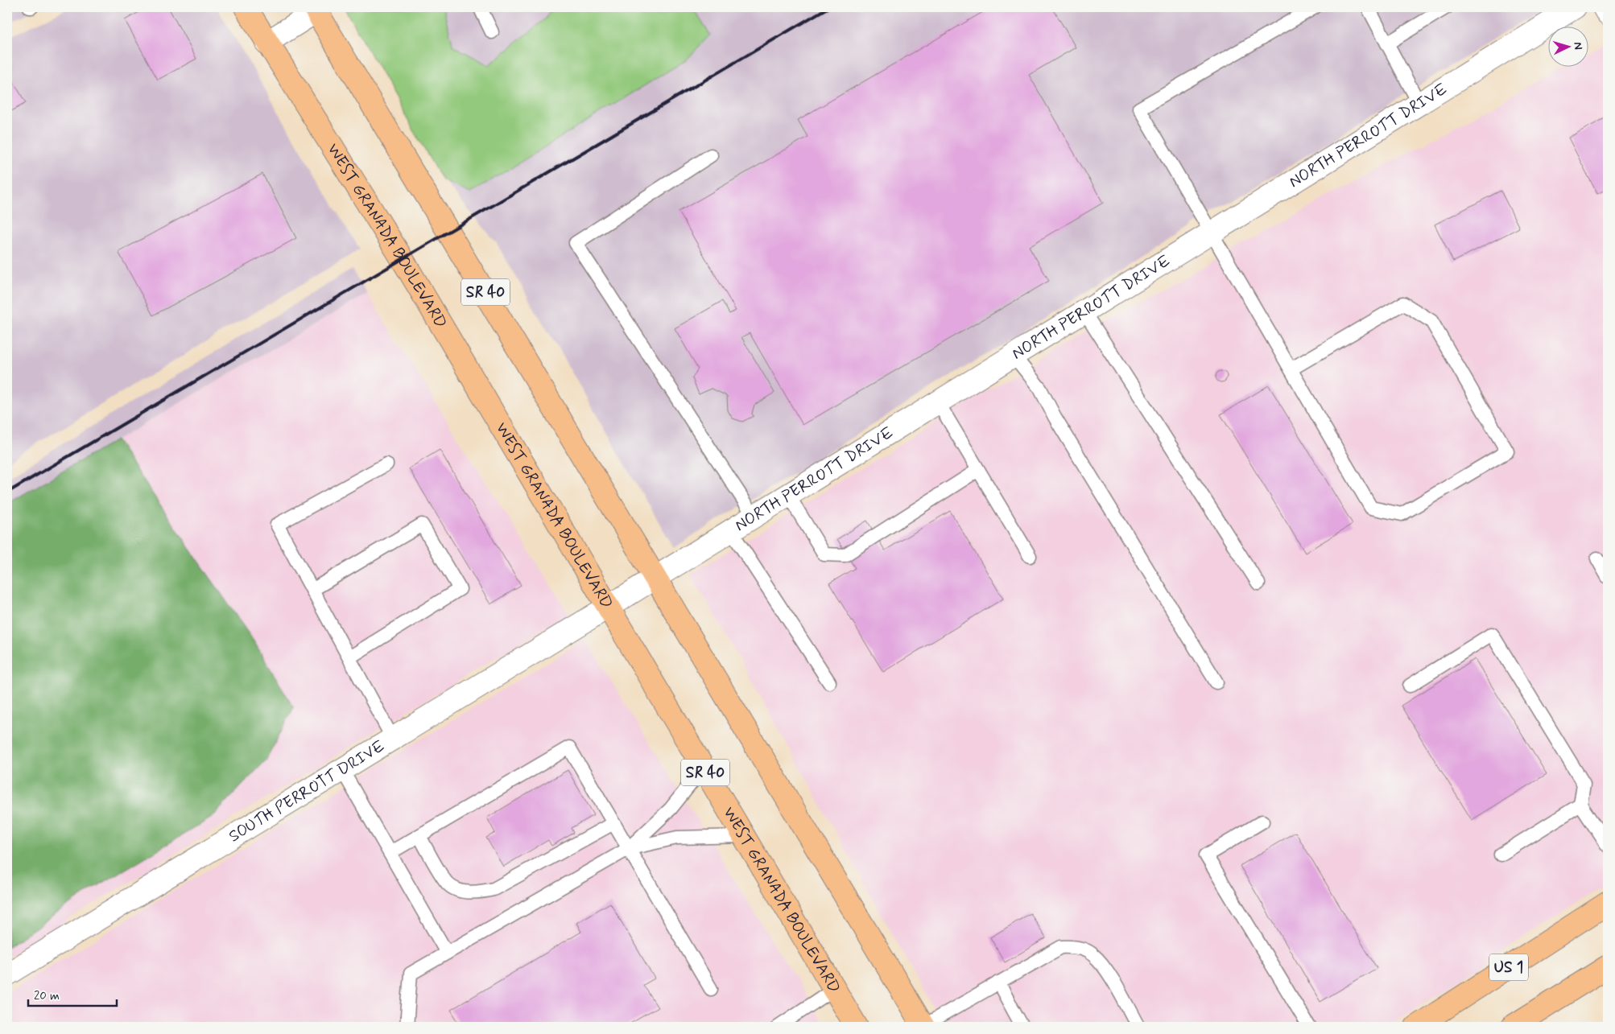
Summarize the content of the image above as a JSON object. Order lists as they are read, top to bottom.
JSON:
{
  "streets": {
    "main road": ["WEST GRANADA BOULEVARD", "SR 40", "US 1"],
    "street": ["NORTH PERROTT DRIVE", "SOUTH PERROTT DRIVE"]
  },
  "crossings": [
    ["NORTH PERROTT DRIVE", "WEST GRANADA BOULEVARD"],
    ["NORTH PERROTT DRIVE", "SR 40"],
    ["NORTH PERROTT DRIVE", "SOUTH PERROTT DRIVE"],
    ["WEST GRANADA BOULEVARD", "SOUTH PERROTT DRIVE"]
  ],
  "scale_bar": "20 m",
  "north": "right"
}
